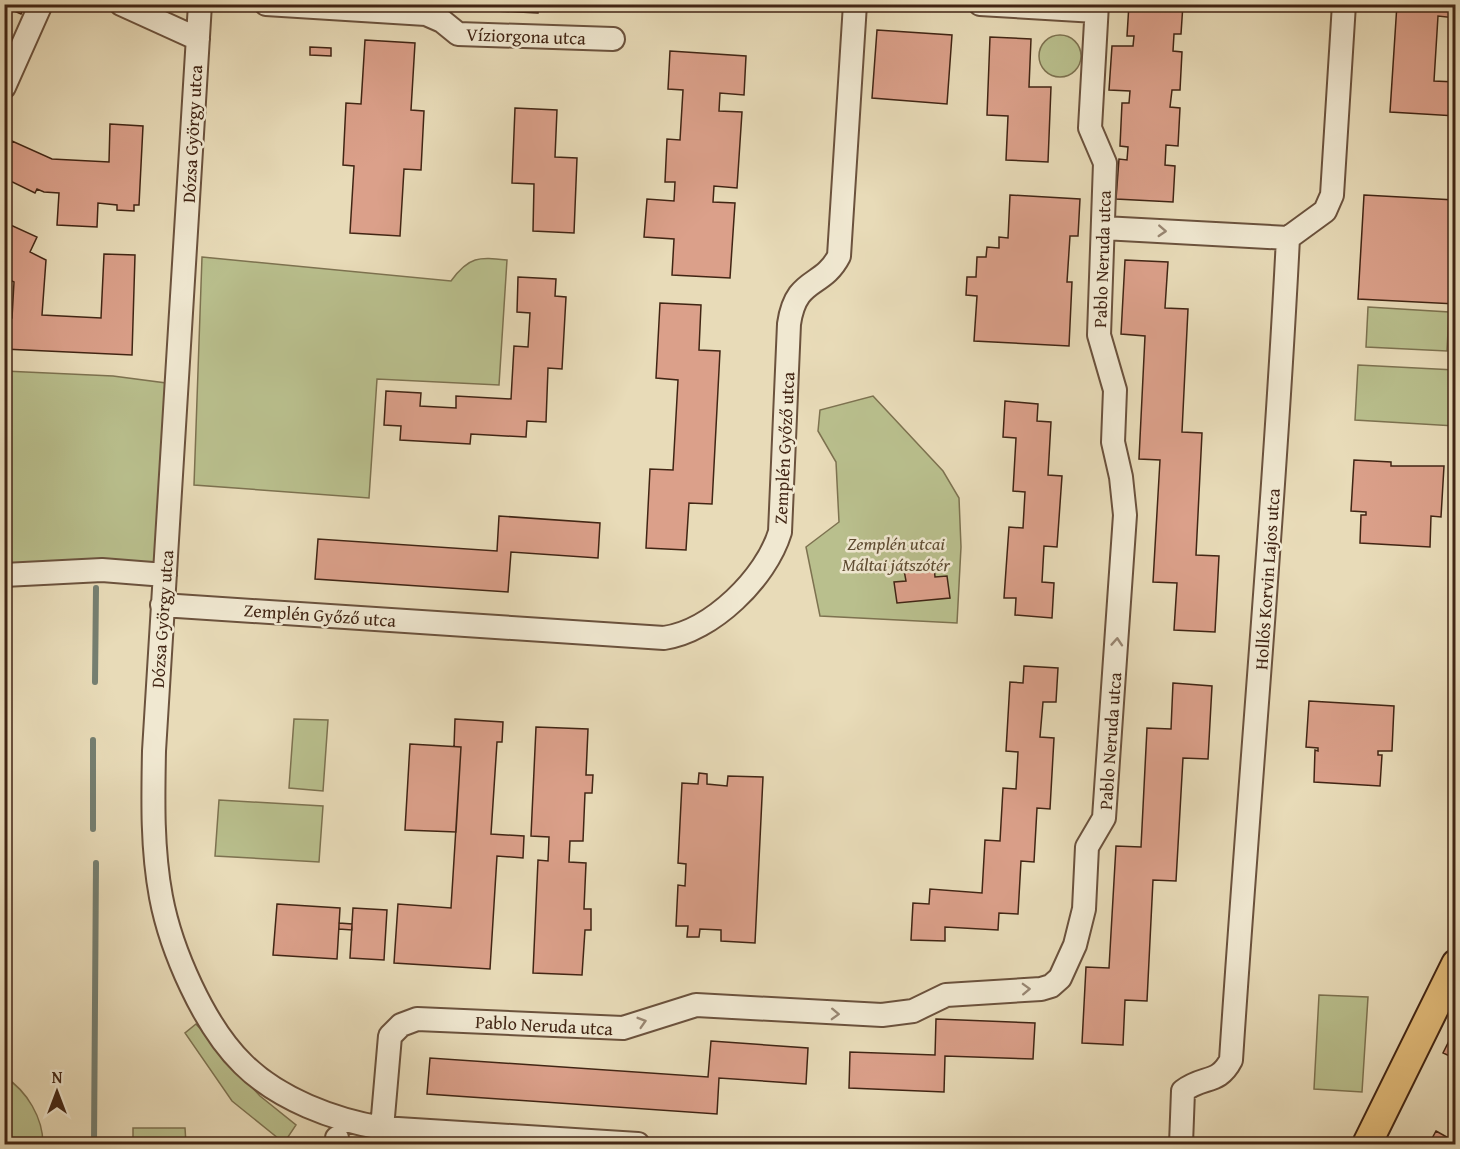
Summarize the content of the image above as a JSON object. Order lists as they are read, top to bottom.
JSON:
{
  "streets": {
    "street": [
      "Víziorgona utca",
      "Dózsa György utca",
      "Pablo Neruda utca",
      "Zemplén Győző utca",
      "Hollós Korvin Lajos utca"
    ]
  },
  "crossings": [
    ["Dózsa György utca", "Zemplén Győző utca"]
  ],
  "parks": ["Zemplén utcai Máltai játszótér"],
  "north": "top"
}
